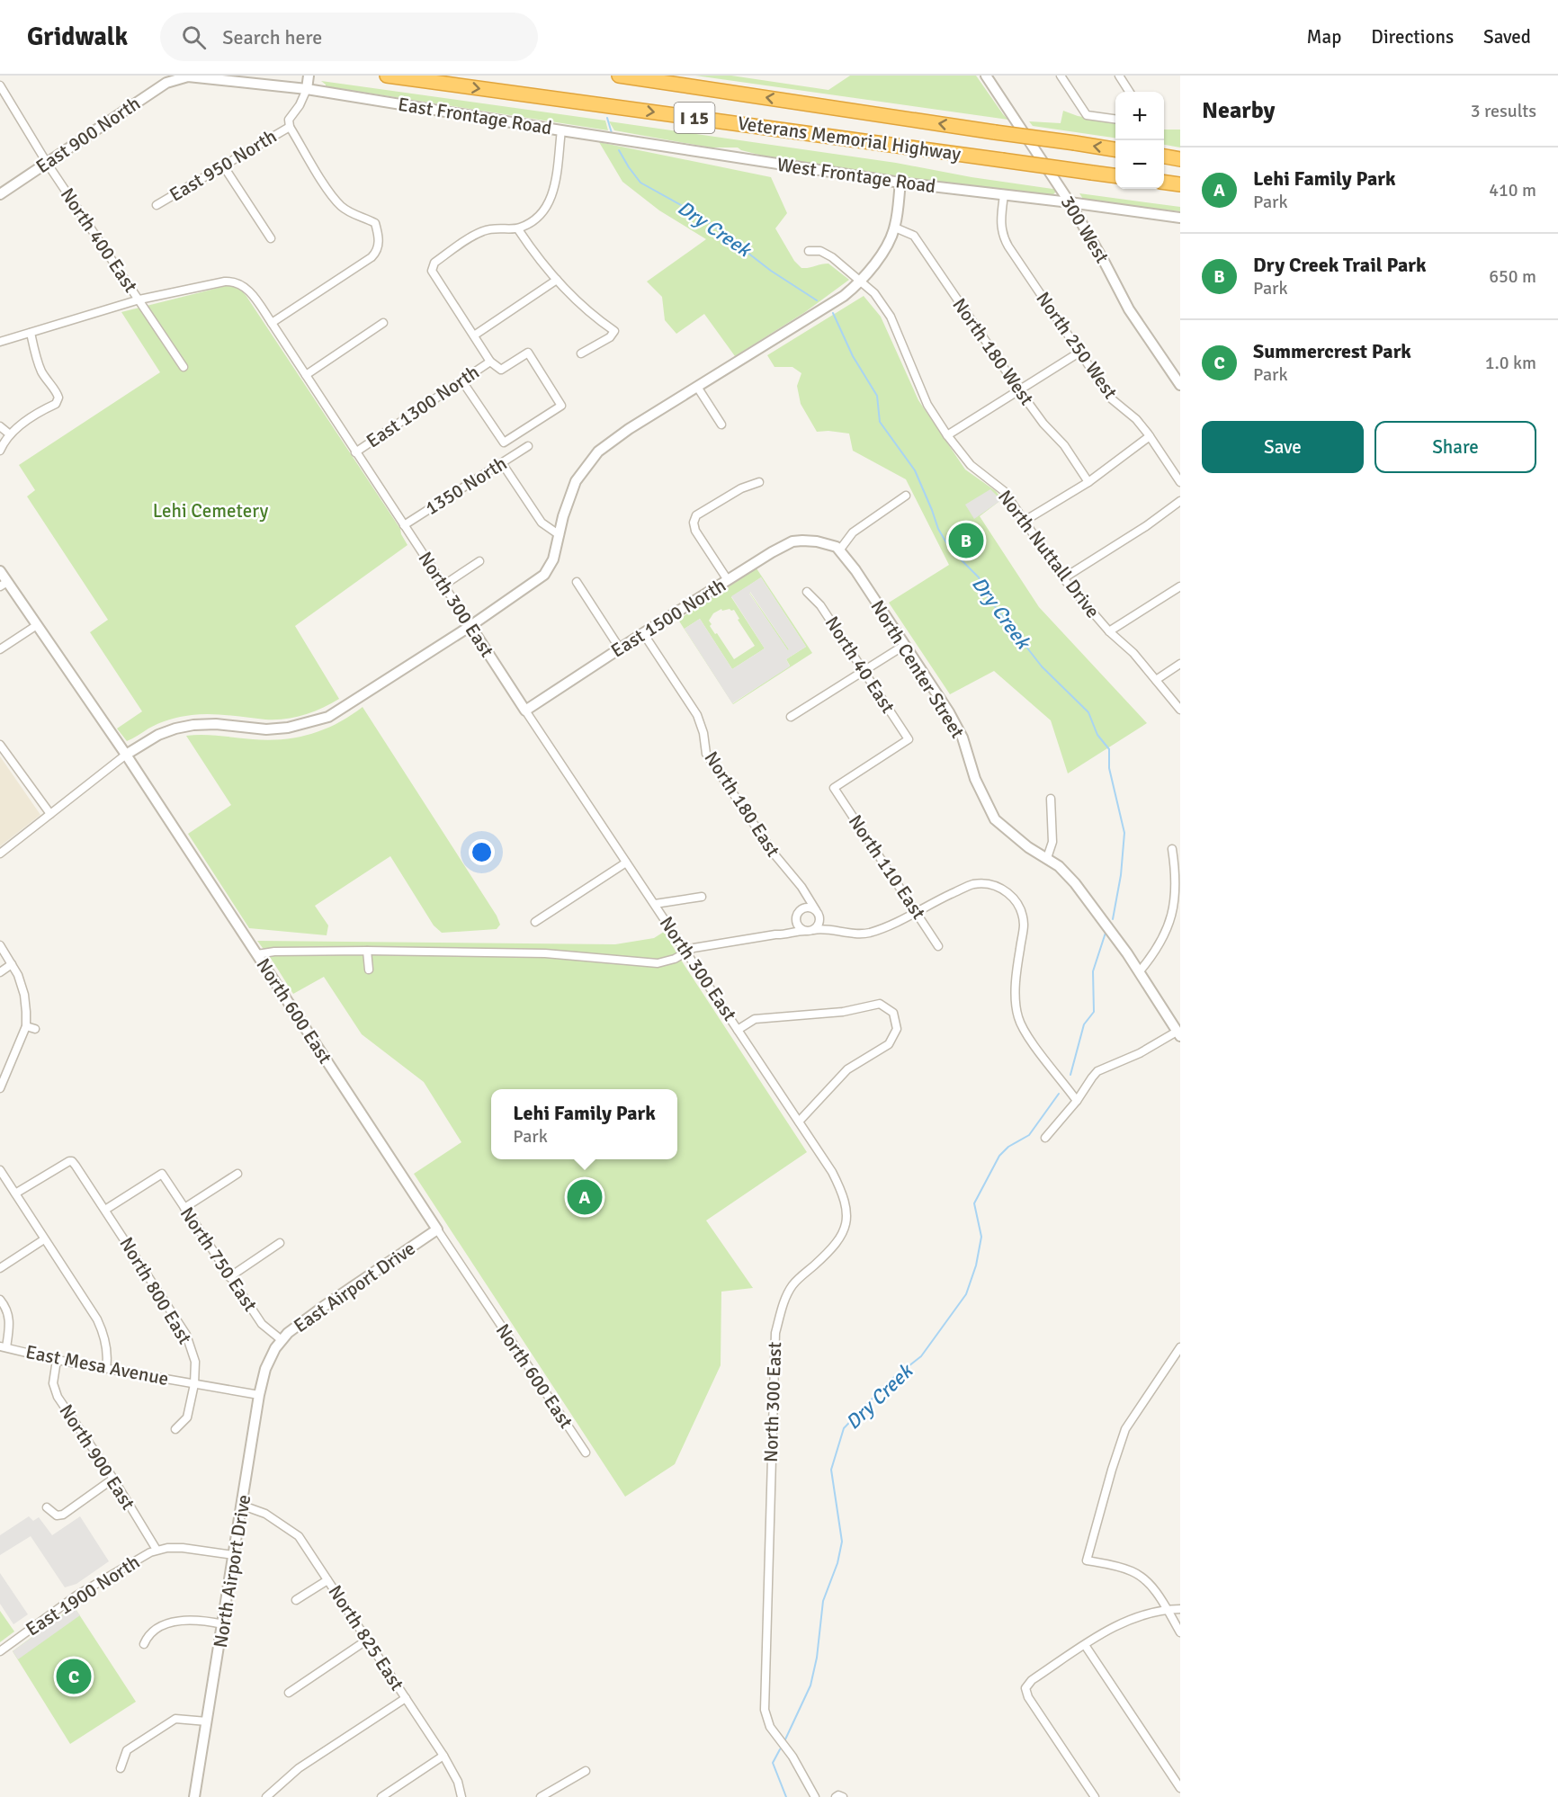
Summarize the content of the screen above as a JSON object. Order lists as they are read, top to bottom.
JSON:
{
  "streets": {
    "highway": ["I 15", "Veterans Memorial Highway"],
    "street": [
      "East Frontage Road",
      "East 900 North",
      "East 950 North",
      "West Frontage Road",
      "300 West",
      "North 400 East",
      "North 250 West",
      "North 180 West",
      "East 1300 North",
      "1350 North",
      "North Nuttall Drive",
      "North 300 East",
      "East 1500 North",
      "North 40 East",
      "North Center Street",
      "North 180 East",
      "North 110 East",
      "North 600 East",
      "North 750 East",
      "East Airport Drive",
      "North 800 East",
      "East Mesa Avenue",
      "North 900 East",
      "North Airport Drive",
      "East 1900 North",
      "North 825 East"
    ]
  },
  "crossings": [
    ["East Frontage Road", "East 900 North"],
    ["East Frontage Road", "West Frontage Road"],
    ["East 900 North", "North 400 East"],
    ["West Frontage Road", "300 West"],
    ["West Frontage Road", "North 250 West"],
    ["North 400 East", "North 300 East"],
    ["East 1300 North", "North 300 East"],
    ["1350 North", "North 300 East"],
    ["North 300 East", "East 1500 North"],
    ["East 1500 North", "North Center Street"],
    ["East 1500 North", "North 180 East"],
    ["North 40 East", "North 110 East"],
    ["North 600 East", "East Airport Drive"],
    ["North 750 East", "East Airport Drive"],
    ["North 750 East", "North 800 East"],
    ["North 750 East", "North Airport Drive"],
    ["East Airport Drive", "North Airport Drive"],
    ["North 800 East", "East Mesa Avenue"],
    ["East Mesa Avenue", "North 900 East"],
    ["East Mesa Avenue", "North Airport Drive"],
    ["North 900 East", "East 1900 North"],
    ["North Airport Drive", "East 1900 North"],
    ["North Airport Drive", "North 825 East"]
  ],
  "water": ["Dry Creek"],
  "parks": ["Lehi Cemetery"],
  "page": {
    "header": "Gridwalk",
    "search": "Search here",
    "nav": ["Map", "Directions", "Saved"],
    "heading": ["Nearby", "3 results"],
    "map_buttons": ["+", "−"],
    "list": [
      {
        "mark": "A",
        "name": "Lehi Family Park",
        "note": "Park",
        "value": "410 m"
      },
      {
        "mark": "B",
        "name": "Dry Creek Trail Park",
        "note": "Park",
        "value": "650 m"
      },
      {
        "mark": "C",
        "name": "Summercrest Park",
        "note": "Park",
        "value": "1.0 km"
      }
    ],
    "buttons": ["Save", "Share"],
    "pins": ["B", "A", "C"],
    "popup": ["Lehi Family Park", "Park"]
  }
}
